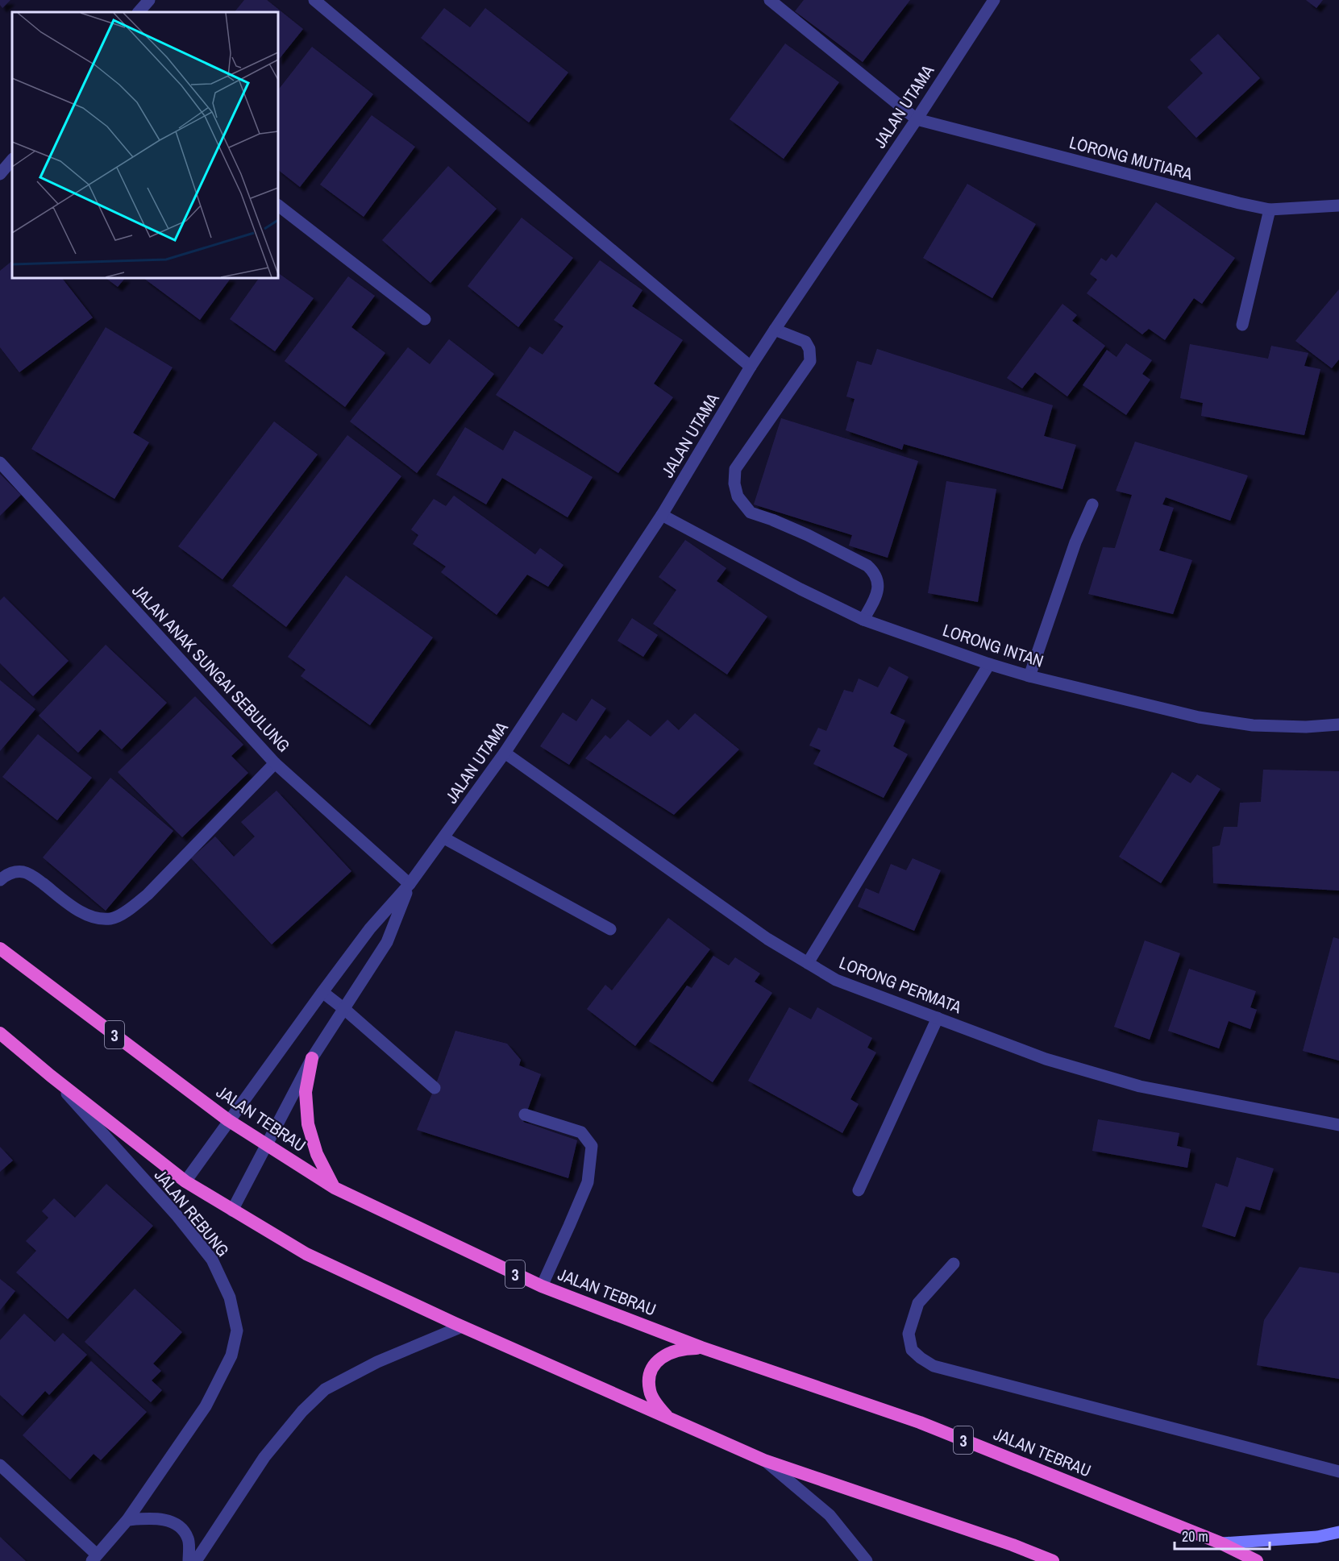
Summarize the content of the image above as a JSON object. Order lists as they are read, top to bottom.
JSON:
{
  "streets": {
    "highway": ["3", "JALAN TEBRAU"],
    "street": [
      "JALAN UTAMA",
      "LORONG MUTIARA",
      "LORONG INTAN",
      "JALAN ANAK SUNGAI SEBULUNG",
      "LORONG PERMATA",
      "JALAN REBUNG"
    ]
  },
  "crossings": [
    ["JALAN UTAMA", "LORONG MUTIARA"],
    ["JALAN UTAMA", "LORONG INTAN"],
    ["JALAN UTAMA", "JALAN ANAK SUNGAI SEBULUNG"],
    ["JALAN UTAMA", "LORONG PERMATA"],
    ["JALAN UTAMA", "JALAN TEBRAU"]
  ],
  "scale_bar": "20 m"
}
